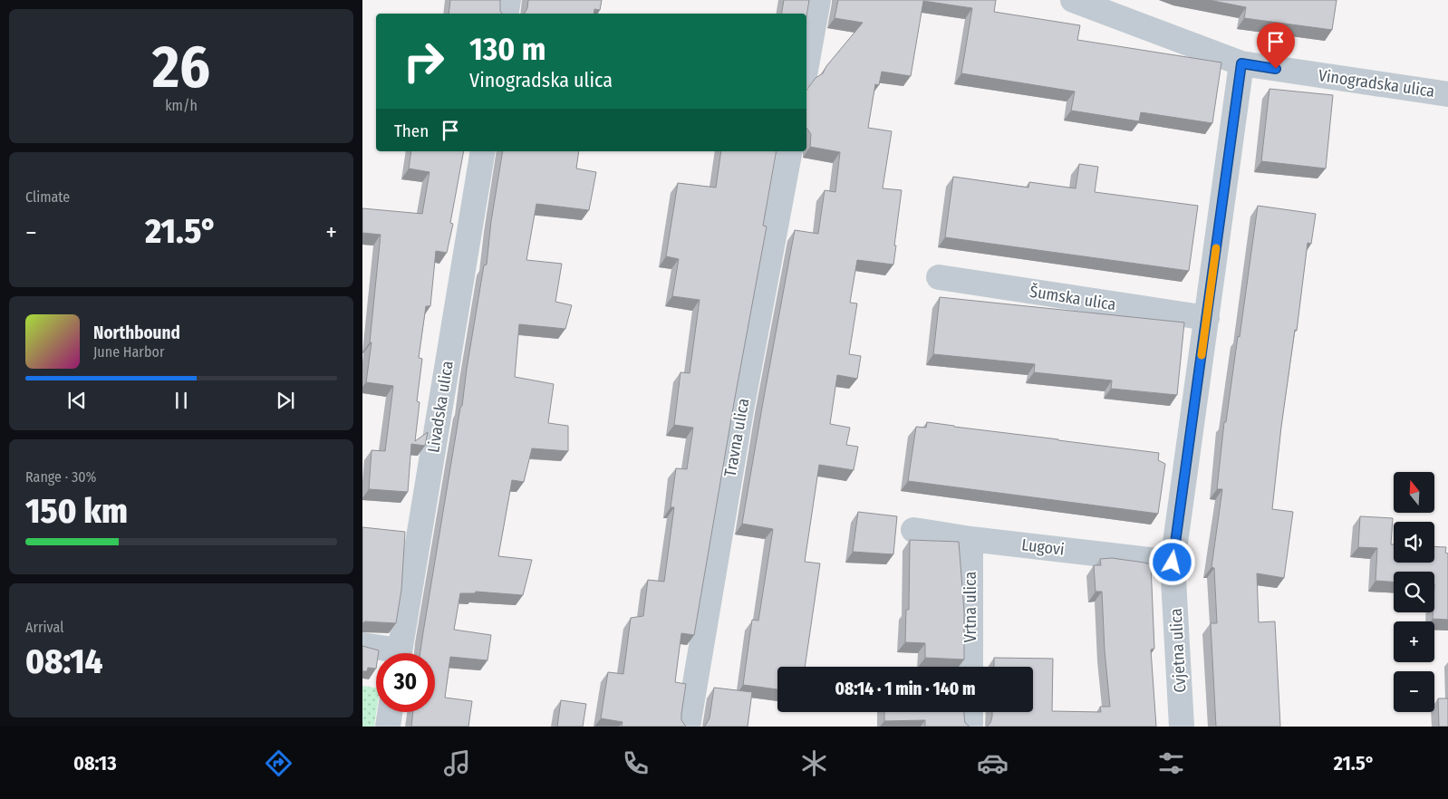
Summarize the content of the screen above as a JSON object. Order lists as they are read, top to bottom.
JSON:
{
  "streets": {
    "street": [
      "Vinogradska ulica",
      "Šumska ulica",
      "Livadska ulica",
      "Travna ulica",
      "Lugovi",
      "Vrtna ulica",
      "Cvjetna ulica"
    ]
  },
  "crossings": [
    ["Vinogradska ulica", "Cvjetna ulica"],
    ["Šumska ulica", "Cvjetna ulica"],
    ["Lugovi", "Vrtna ulica"],
    ["Lugovi", "Cvjetna ulica"]
  ],
  "north": "top",
  "page": {
    "tile": [
      ["26", "km/h"],
      "Climate",
      ["Range · 30%", "150 km"],
      ["Arrival", "08:14"]
    ],
    "turn": ["130 m", "Vinogradska ulica"],
    "then": "Then",
    "heat": ["−", "21.5°", "+"],
    "song": ["Northbound", "June Harbor"],
    "map_buttons": ["+", "−"],
    "limit": "30",
    "trip": "08:14 · 1 min · 140 m",
    "tabs": ["08:13", "21.5°"]
  }
}
